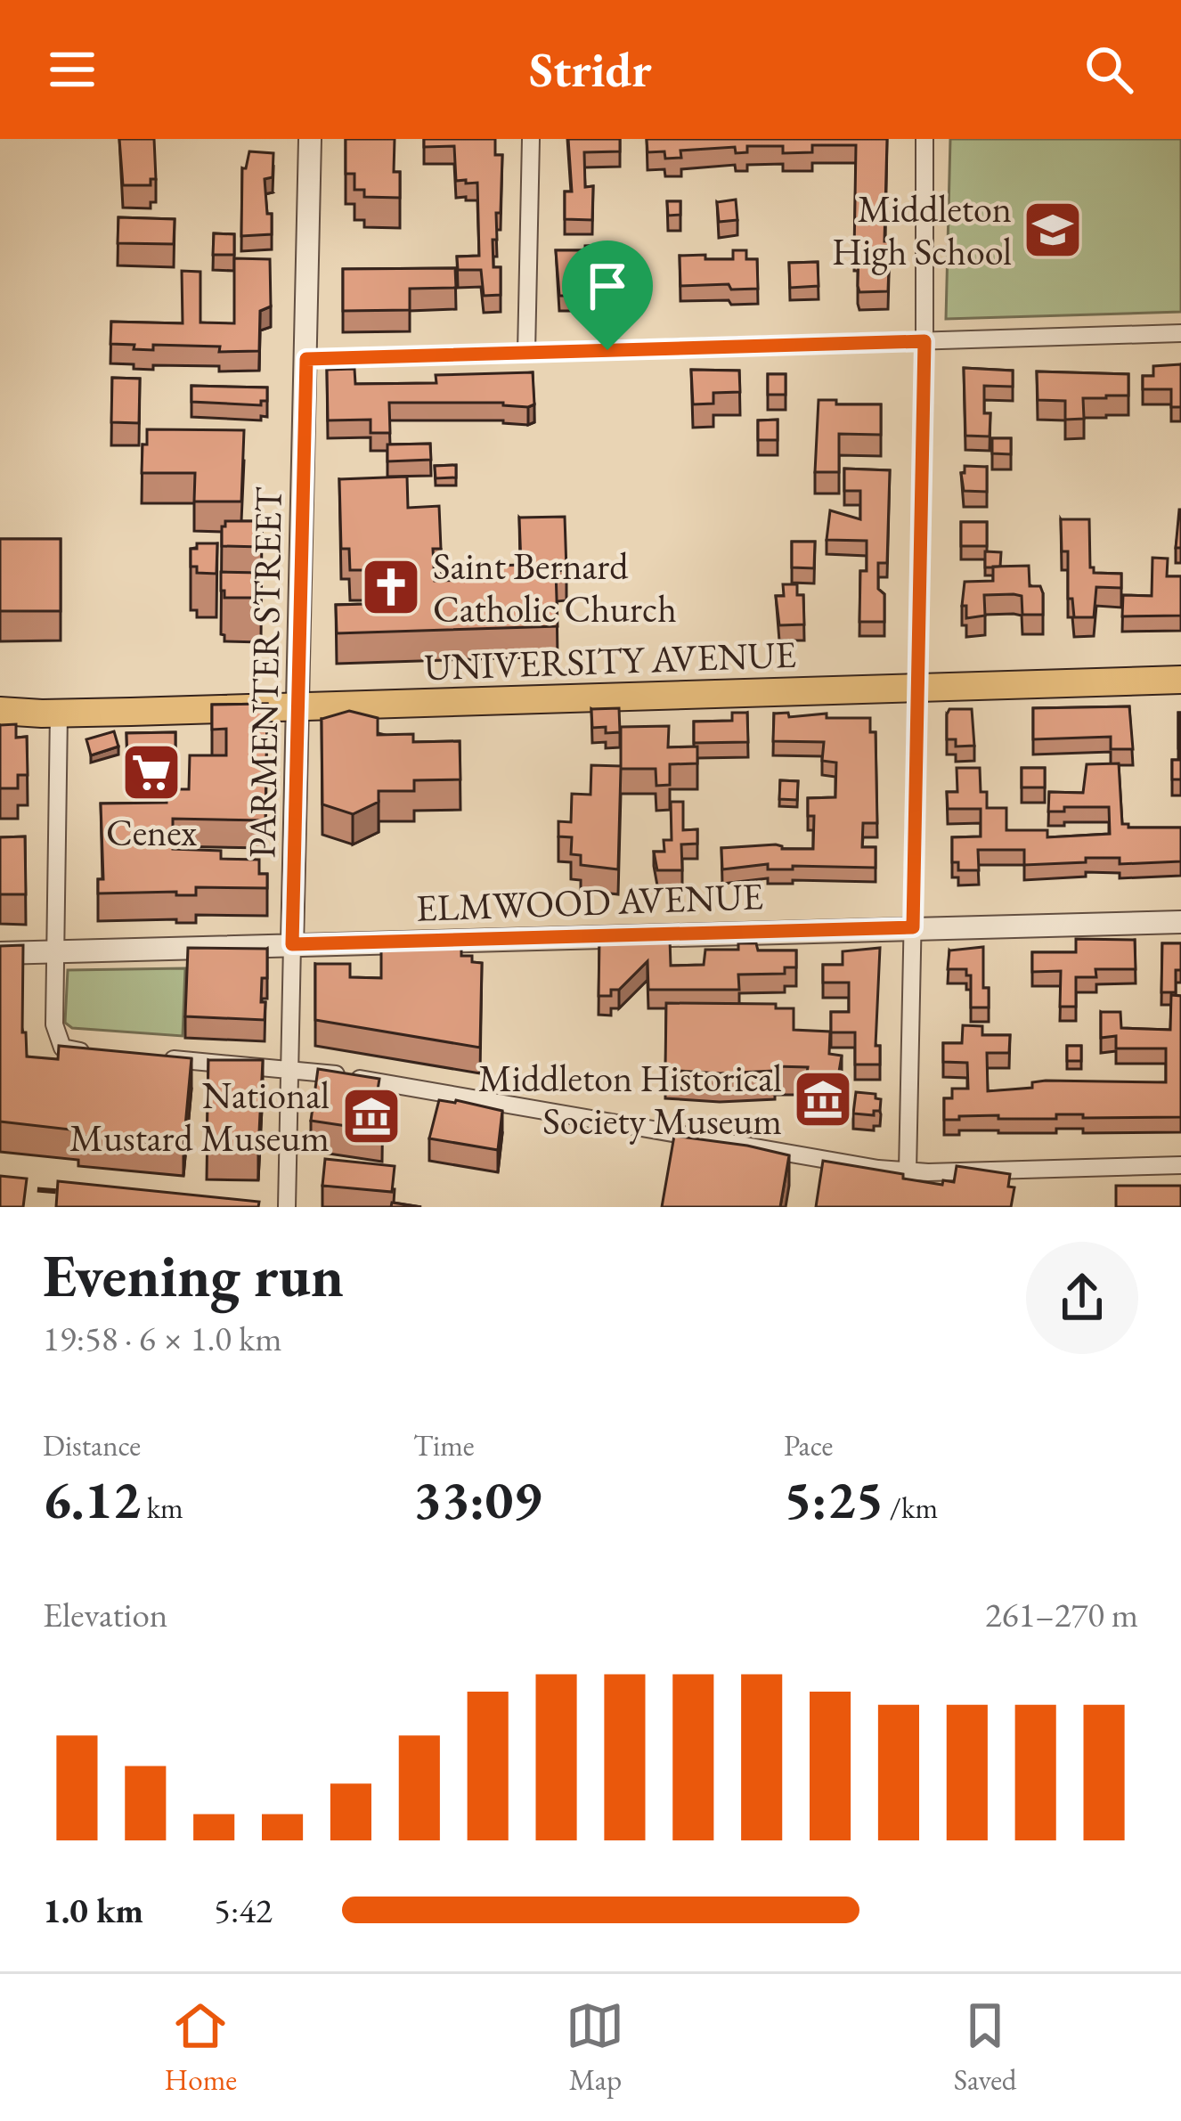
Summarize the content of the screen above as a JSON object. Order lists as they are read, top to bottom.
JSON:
{
  "streets": {
    "main road": ["UNIVERSITY AVENUE"],
    "street": ["PARMENTER STREET", "ELMWOOD AVENUE"]
  },
  "crossings": [
    ["UNIVERSITY AVENUE", "PARMENTER STREET"],
    ["PARMENTER STREET", "ELMWOOD AVENUE"]
  ],
  "places": {
    "school or university": ["Middleton High School"],
    "church": ["Saint Bernard Catholic Church"],
    "supermarket": ["Cenex"],
    "museum": ["Middleton Historical Society Museum", "National Mustard Museum"]
  },
  "page": {
    "header": "Stridr",
    "heading": ["Evening run", "19:58 · 6 × 1.0 km"],
    "stats": [
      ["Distance", "6.12 km"],
      ["Time", "33:09"],
      ["Pace", "5:25 /km"]
    ],
    "chart": ["Elevation", "261–270 m"],
    "list": [
      {
        "name": "1.0 km",
        "note": "5:42"
      }
    ],
    "tabs": ["Home", "Map", "Saved"]
  }
}
